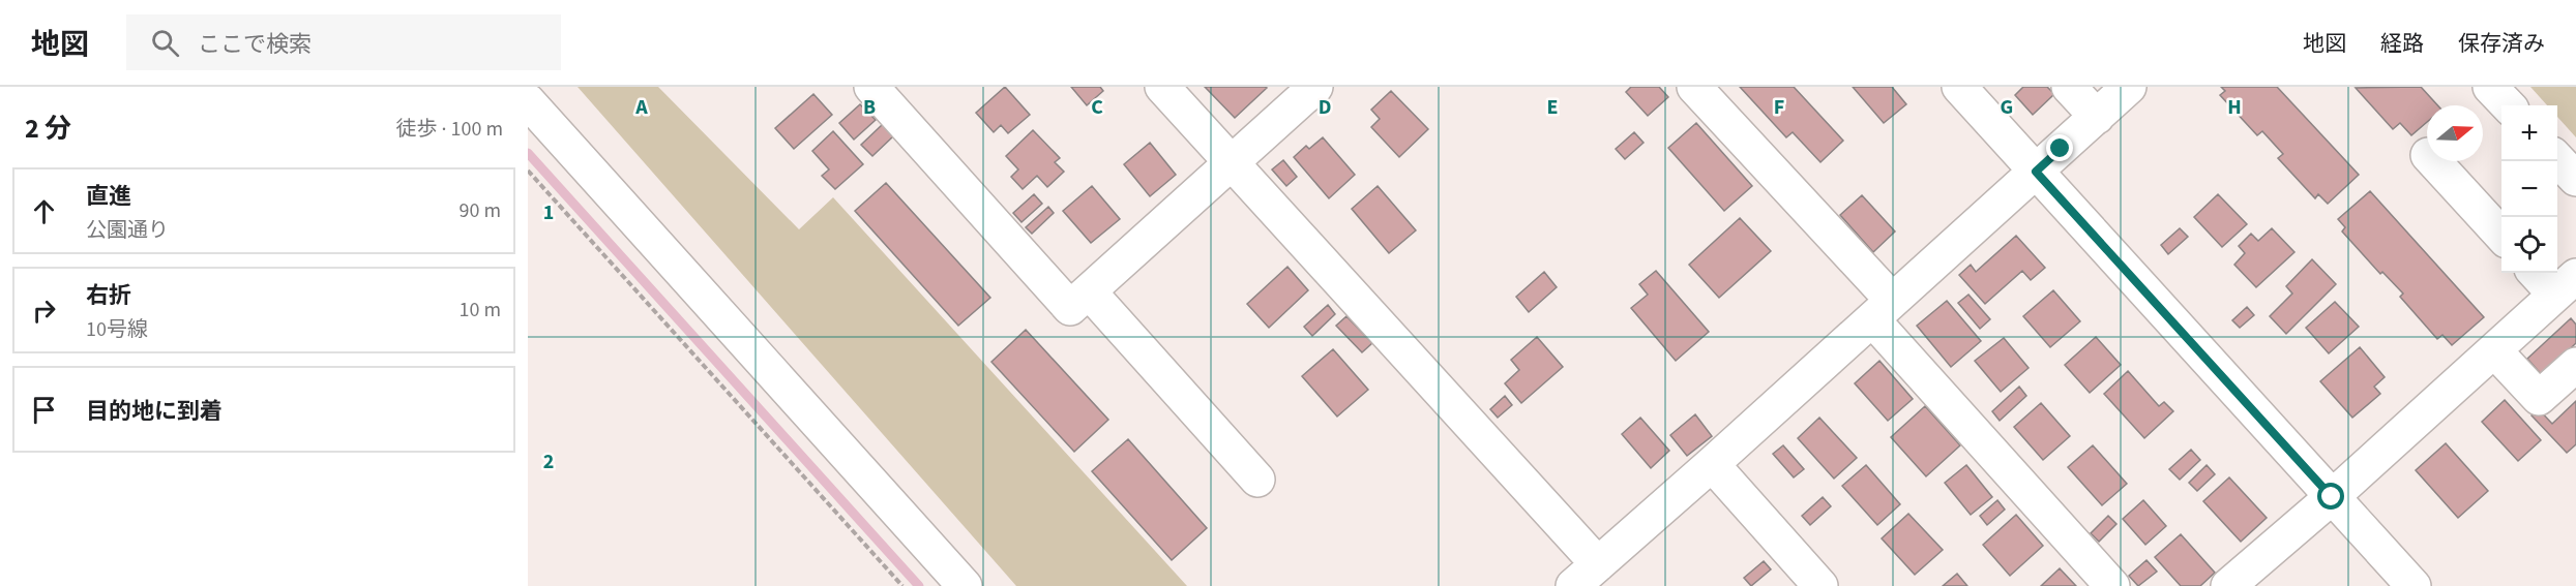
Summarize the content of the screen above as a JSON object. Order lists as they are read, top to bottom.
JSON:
{
  "north": "right",
  "page": {
    "header": "地図",
    "search": "ここで検索",
    "nav": ["地図", "経路", "保存済み"],
    "heading": ["2 分", "徒歩 · 100 m"],
    "map_buttons": ["+", "−"],
    "list": [
      ["直進", "公園通り", "90 m"],
      ["右折", "10号線", "10 m"],
      "目的地に到着"
    ]
  },
  "grid": {
    "columns": [
      "A",
      "B",
      "C",
      "D",
      "E",
      "F",
      "G",
      "H"
    ],
    "rows": ["1", "2"]
  }
}
